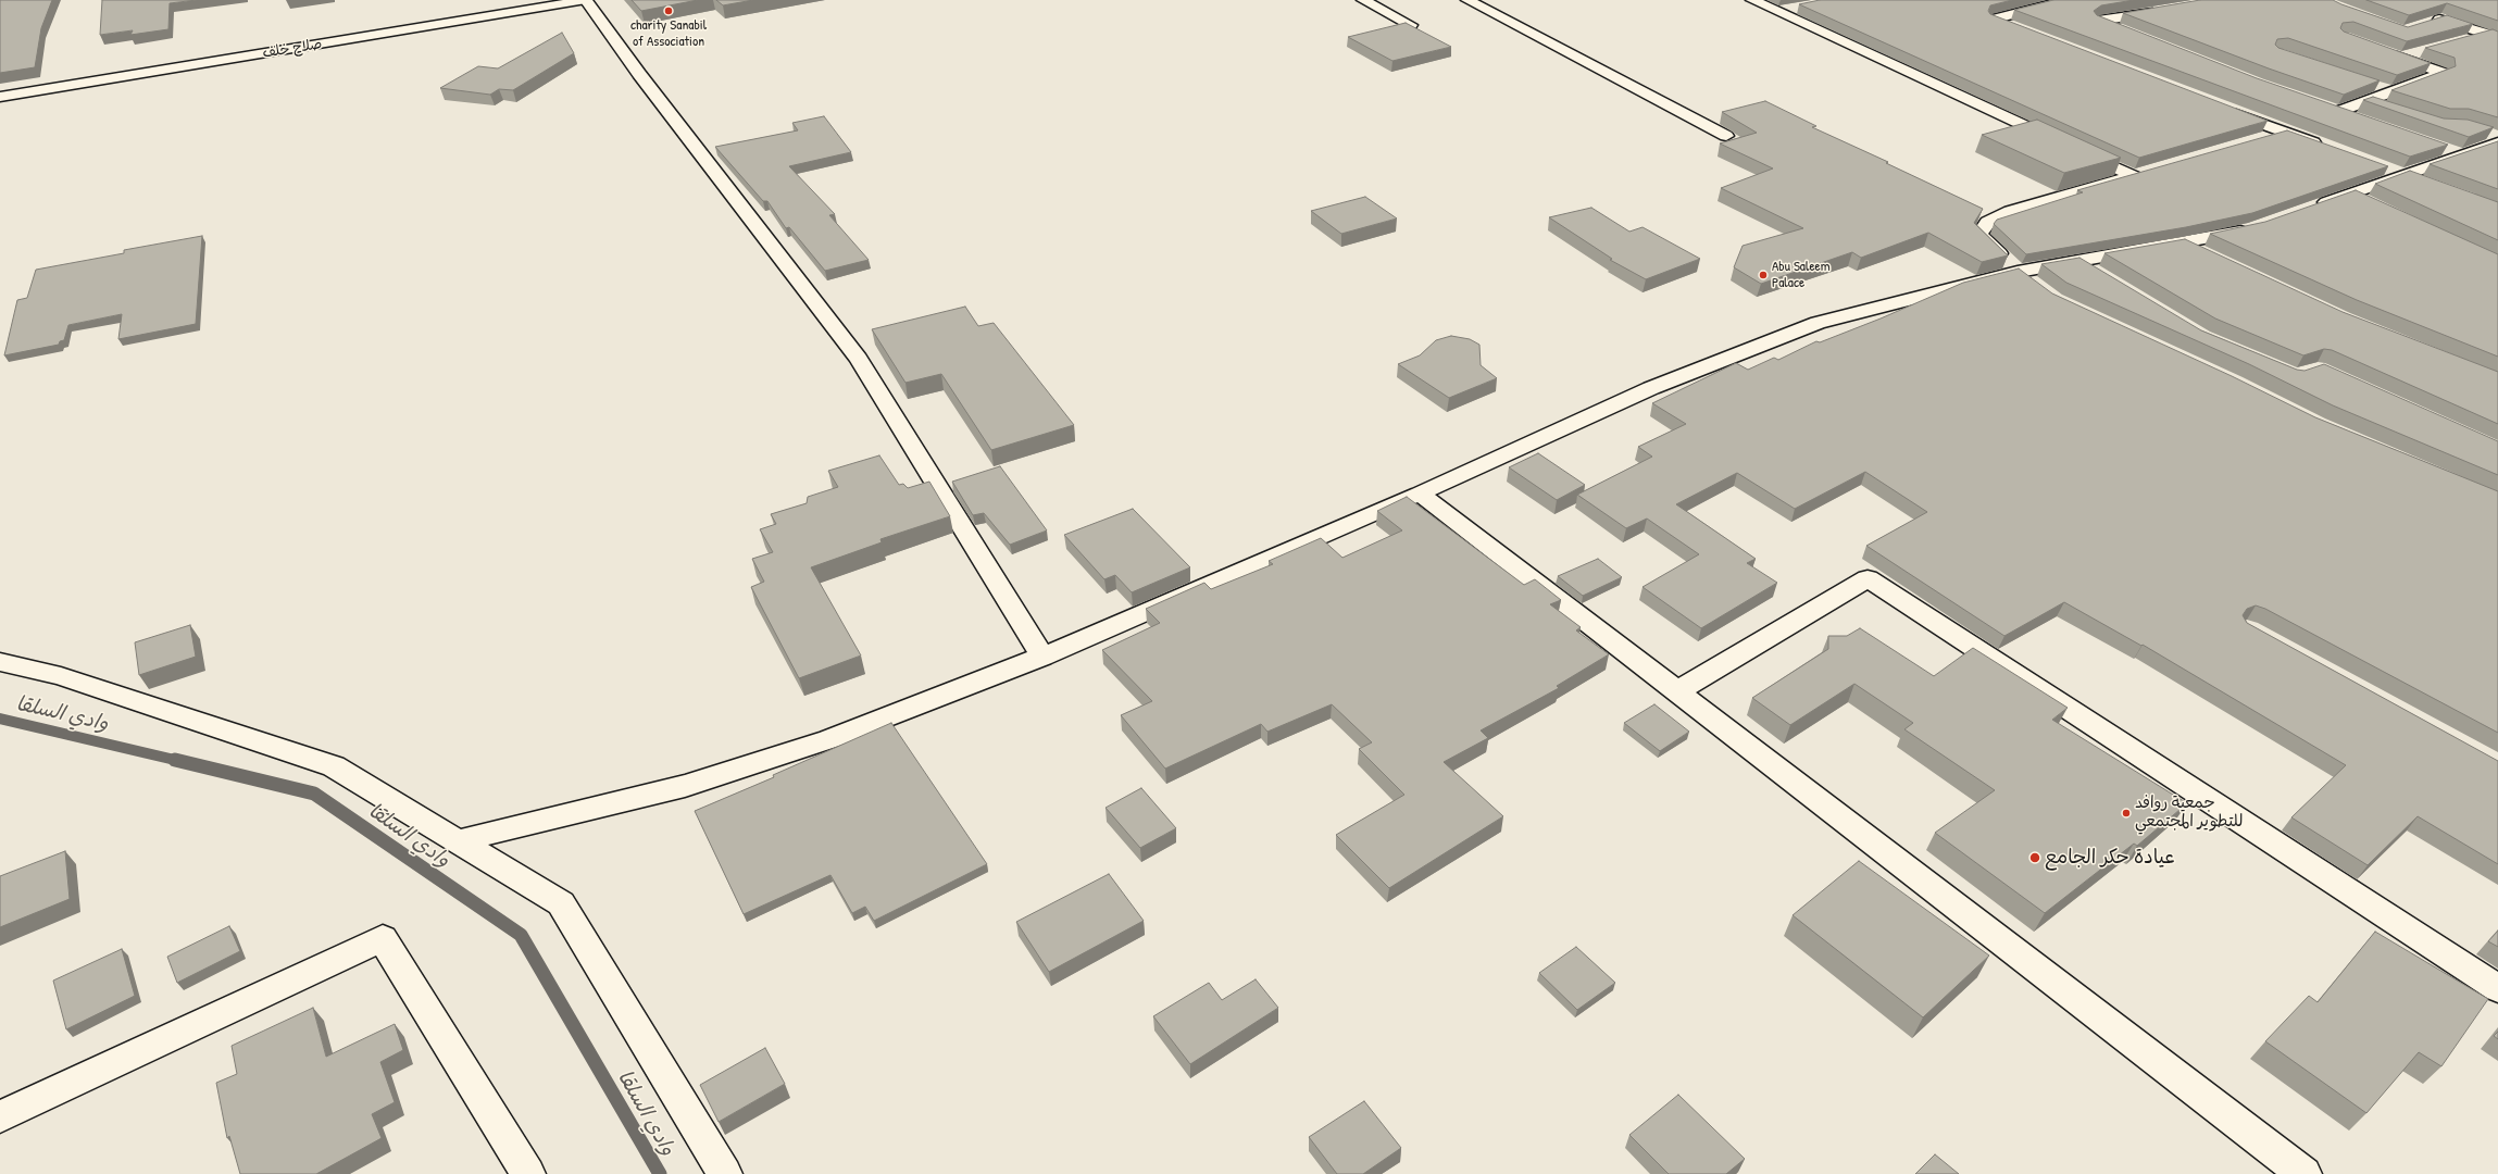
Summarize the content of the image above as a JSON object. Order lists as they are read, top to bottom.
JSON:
{
  "streets": {
    "street": ["صلاح خلف"]
  },
  "water": ["وادي السلقا"],
  "places": [
    "charity Sanabil of Association",
    "Abu Saleem Palace",
    "جمعية روافد للتطوير المجتمعي",
    "عيادة حكر الجامع"
  ]
}
